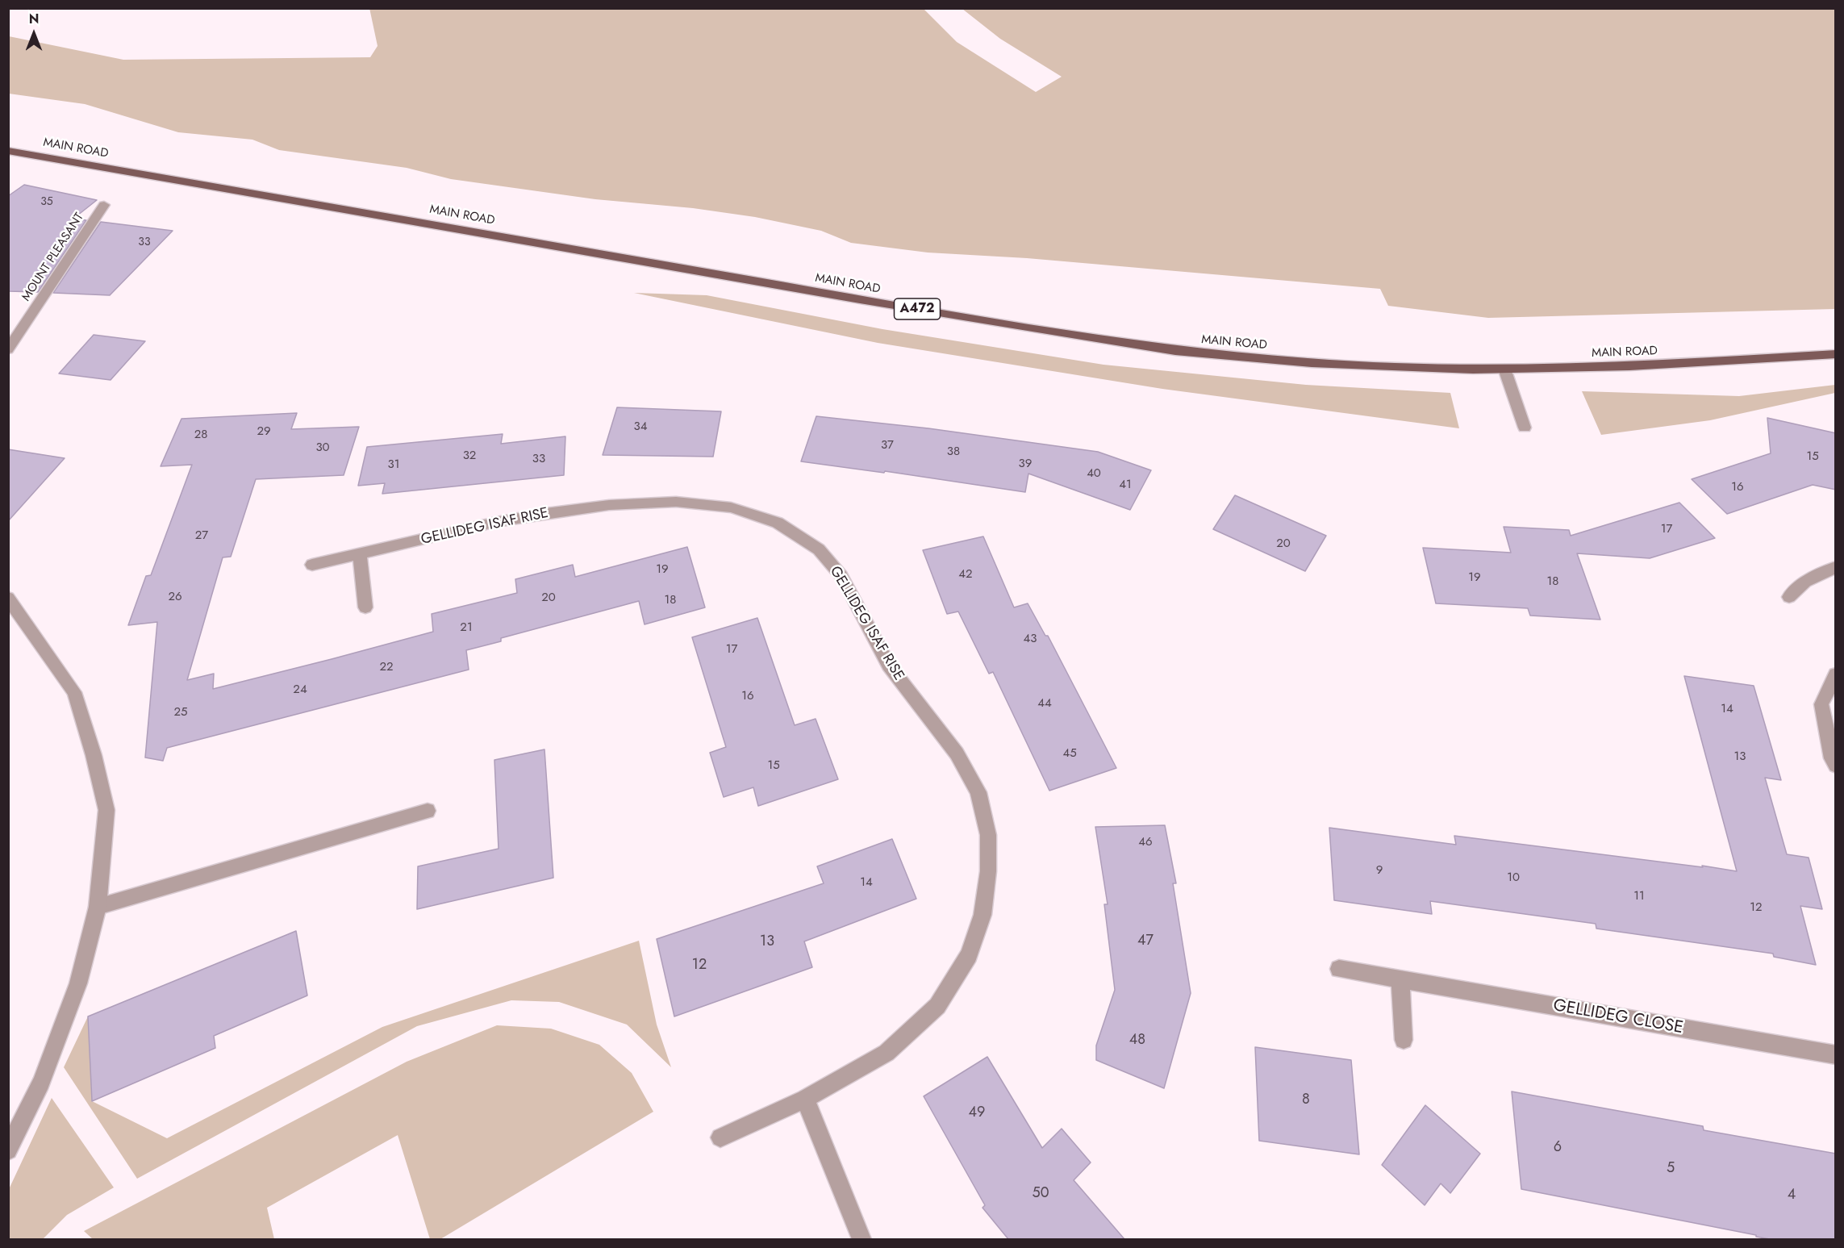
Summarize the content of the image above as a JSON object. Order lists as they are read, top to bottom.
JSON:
{
  "streets": {
    "main road": ["MAIN ROAD", "A472"],
    "street": ["MOUNT PLEASANT", "GELLIDEG ISAF RISE", "GELLIDEG CLOSE"]
  },
  "house_numbers": [
    "35",
    "33",
    "34",
    "29",
    "28",
    "37",
    "30",
    "38",
    "32",
    "15",
    "33",
    "39",
    "31",
    "40",
    "41",
    "16",
    "17",
    "27",
    "20",
    "19",
    "42",
    "19",
    "18",
    "26",
    "20",
    "18",
    "21",
    "43",
    "17",
    "22",
    "24",
    "16",
    "44",
    "14",
    "25",
    "45",
    "13",
    "15",
    "46",
    "9",
    "10",
    "14",
    "11",
    "12",
    "47",
    "13",
    "12",
    "48",
    "8",
    "49",
    "6",
    "5",
    "50",
    "4"
  ],
  "north": "top"
}
